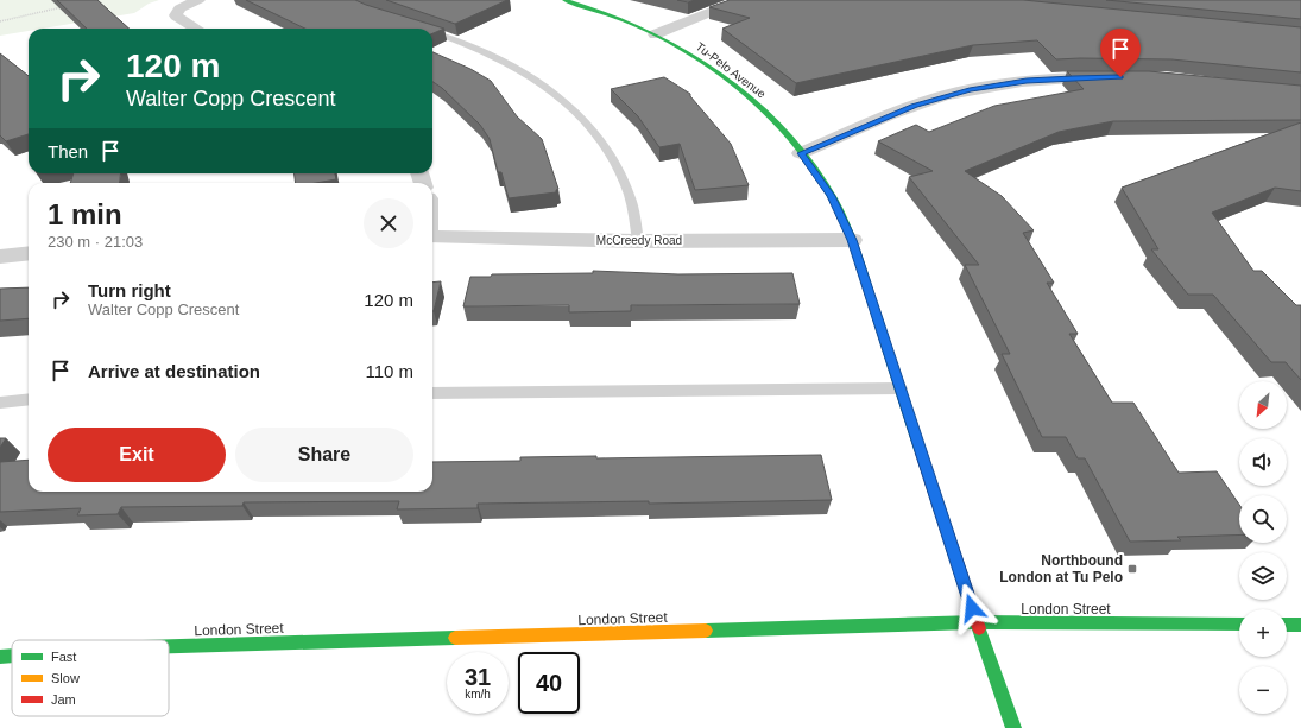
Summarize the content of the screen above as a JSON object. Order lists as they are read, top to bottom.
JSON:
{
  "streets": {
    "street": ["Tu-Pelo Avenue", "McCreedy Road", "London Street"]
  },
  "crossings": [
    ["Tu-Pelo Avenue", "McCreedy Road"],
    ["Tu-Pelo Avenue", "London Street"]
  ],
  "places": {
    "transit": ["Northbound London at Tu Pelo"]
  },
  "legend": ["Fast", "Slow", "Jam"],
  "north": "bottom left",
  "page": {
    "turn": ["120 m", "Walter Copp Crescent"],
    "then": "Then",
    "heading": ["1 min", "230 m · 21:03"],
    "list": [
      {
        "name": "Turn right",
        "note": "Walter Copp Crescent",
        "value": "120 m"
      },
      {
        "name": "Arrive at destination",
        "value": "110 m"
      }
    ],
    "map_buttons": ["+", "−"],
    "buttons": ["Exit", "Share"],
    "speed": "31 km/h",
    "limit": "40"
  }
}
